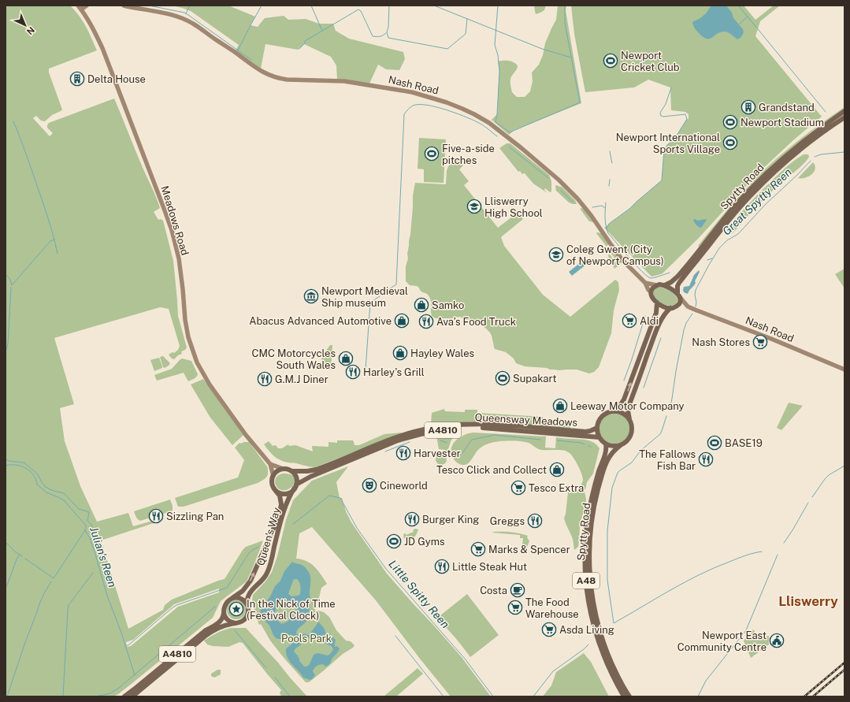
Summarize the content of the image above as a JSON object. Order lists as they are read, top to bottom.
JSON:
{
  "streets": {
    "main road": [
      "Spytty Road",
      "Queensway Meadows",
      "A4810",
      "Queen's Way",
      "A48"
    ],
    "street": ["Nash Road", "Meadows Road"]
  },
  "crossings": [
    ["Nash Road", "Spytty Road"],
    ["Nash Road", "A48"],
    ["Spytty Road", "Queensway Meadows"],
    ["Spytty Road", "A48"],
    ["Meadows Road", "Queensway Meadows"],
    ["Meadows Road", "Queen's Way"],
    ["Queensway Meadows", "Queen's Way"],
    ["Queensway Meadows", "A48"]
  ],
  "districts": ["Lliswerry"],
  "water": ["Great Spytty Reen", "Julian's Reen", "Little Spitty Reen"],
  "parks": ["Pools Park"],
  "places": {
    "sports": [
      "Newport Cricket Club",
      "Newport Stadium",
      "Newport International Sports Village",
      "Five-a-side pitches",
      "Supakart",
      "BASE19",
      "JD Gyms"
    ],
    "building": ["Delta House", "Grandstand"],
    "school or university": ["Lliswerry High School", "Coleg Gwent (City of Newport Campus)"],
    "museum": ["Newport Medieval Ship museum"],
    "shop": [
      "Samko",
      "Abacus Advanced Automotive",
      "Hayley Wales",
      "CMC Motorcycles South Wales",
      "Leeway Motor Company",
      "Tesco Click and Collect"
    ],
    "supermarket": [
      "Aldi",
      "Nash Stores",
      "Tesco Extra",
      "Marks & Spencer",
      "The Food Warehouse",
      "Asda Living"
    ],
    "restaurant": [
      "Ava’s Food Truck",
      "Harley's Grill",
      "G.M.J Diner",
      "Harvester",
      "The Fallows Fish Bar",
      "Sizzling Pan",
      "Burger King",
      "Greggs",
      "Little Steak Hut"
    ],
    "theatre": ["Cineworld"],
    "cafe": ["Costa"],
    "place": ["In the Nick of Time (Festival Clock)"],
    "public building": ["Newport East Community Centre"]
  },
  "north": "bottom right"
}
